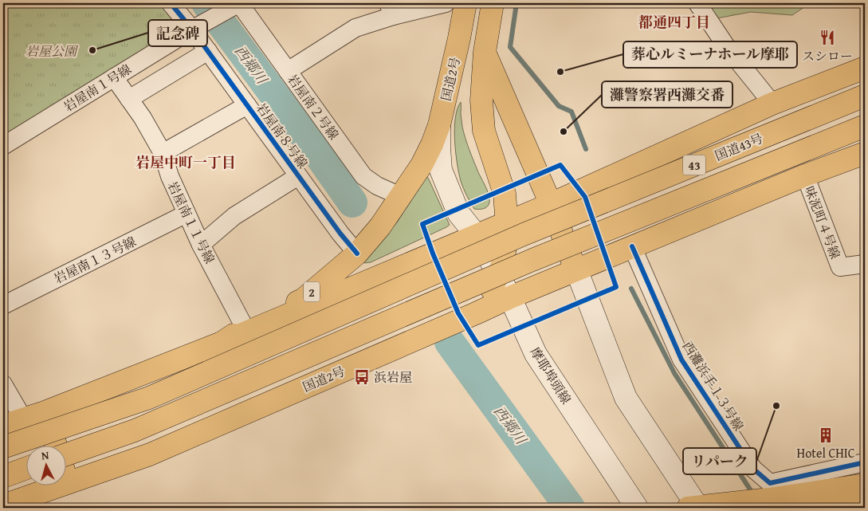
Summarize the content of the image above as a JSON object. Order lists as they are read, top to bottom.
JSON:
{
  "streets": {
    "highway": [
      "国道2号",
      "国道43号",
      "43",
      "2"
    ],
    "main road": ["摩耶埠頭線"],
    "street": [
      "岩屋南１号線",
      "岩屋南２号線",
      "岩屋南８号線",
      "岩屋南１１号線",
      "味泥町４号線",
      "岩屋南１３号線",
      "西灘浜手１３号線"
    ]
  },
  "crossings": [
    ["国道2号", "岩屋南２号線"],
    ["国道2号", "岩屋南８号線"],
    ["国道2号", "国道43号"],
    ["国道2号", "43"],
    ["国道2号", "岩屋南１１号線"],
    ["国道2号", "味泥町４号線"],
    ["国道2号", "摩耶埠頭線"],
    ["国道2号", "西灘浜手１３号線"],
    ["岩屋南１号線", "岩屋南２号線"],
    ["岩屋南１号線", "岩屋南８号線"],
    ["岩屋南１号線", "岩屋南１１号線"],
    ["岩屋南１１号線", "岩屋南１３号線"]
  ],
  "districts": ["都通四丁目", "岩屋中町一丁目"],
  "water": ["西郷川"],
  "parks": ["岩屋公園"],
  "places": {
    "restaurant": ["スシロー"],
    "other": [
      "記念碑",
      "葬心ルミーナホール摩耶",
      "灘警察署西灘交番",
      "リパーク"
    ],
    "bus stop": ["浜岩屋"],
    "building": ["Hotel CHIC"]
  },
  "north": "top"
}
